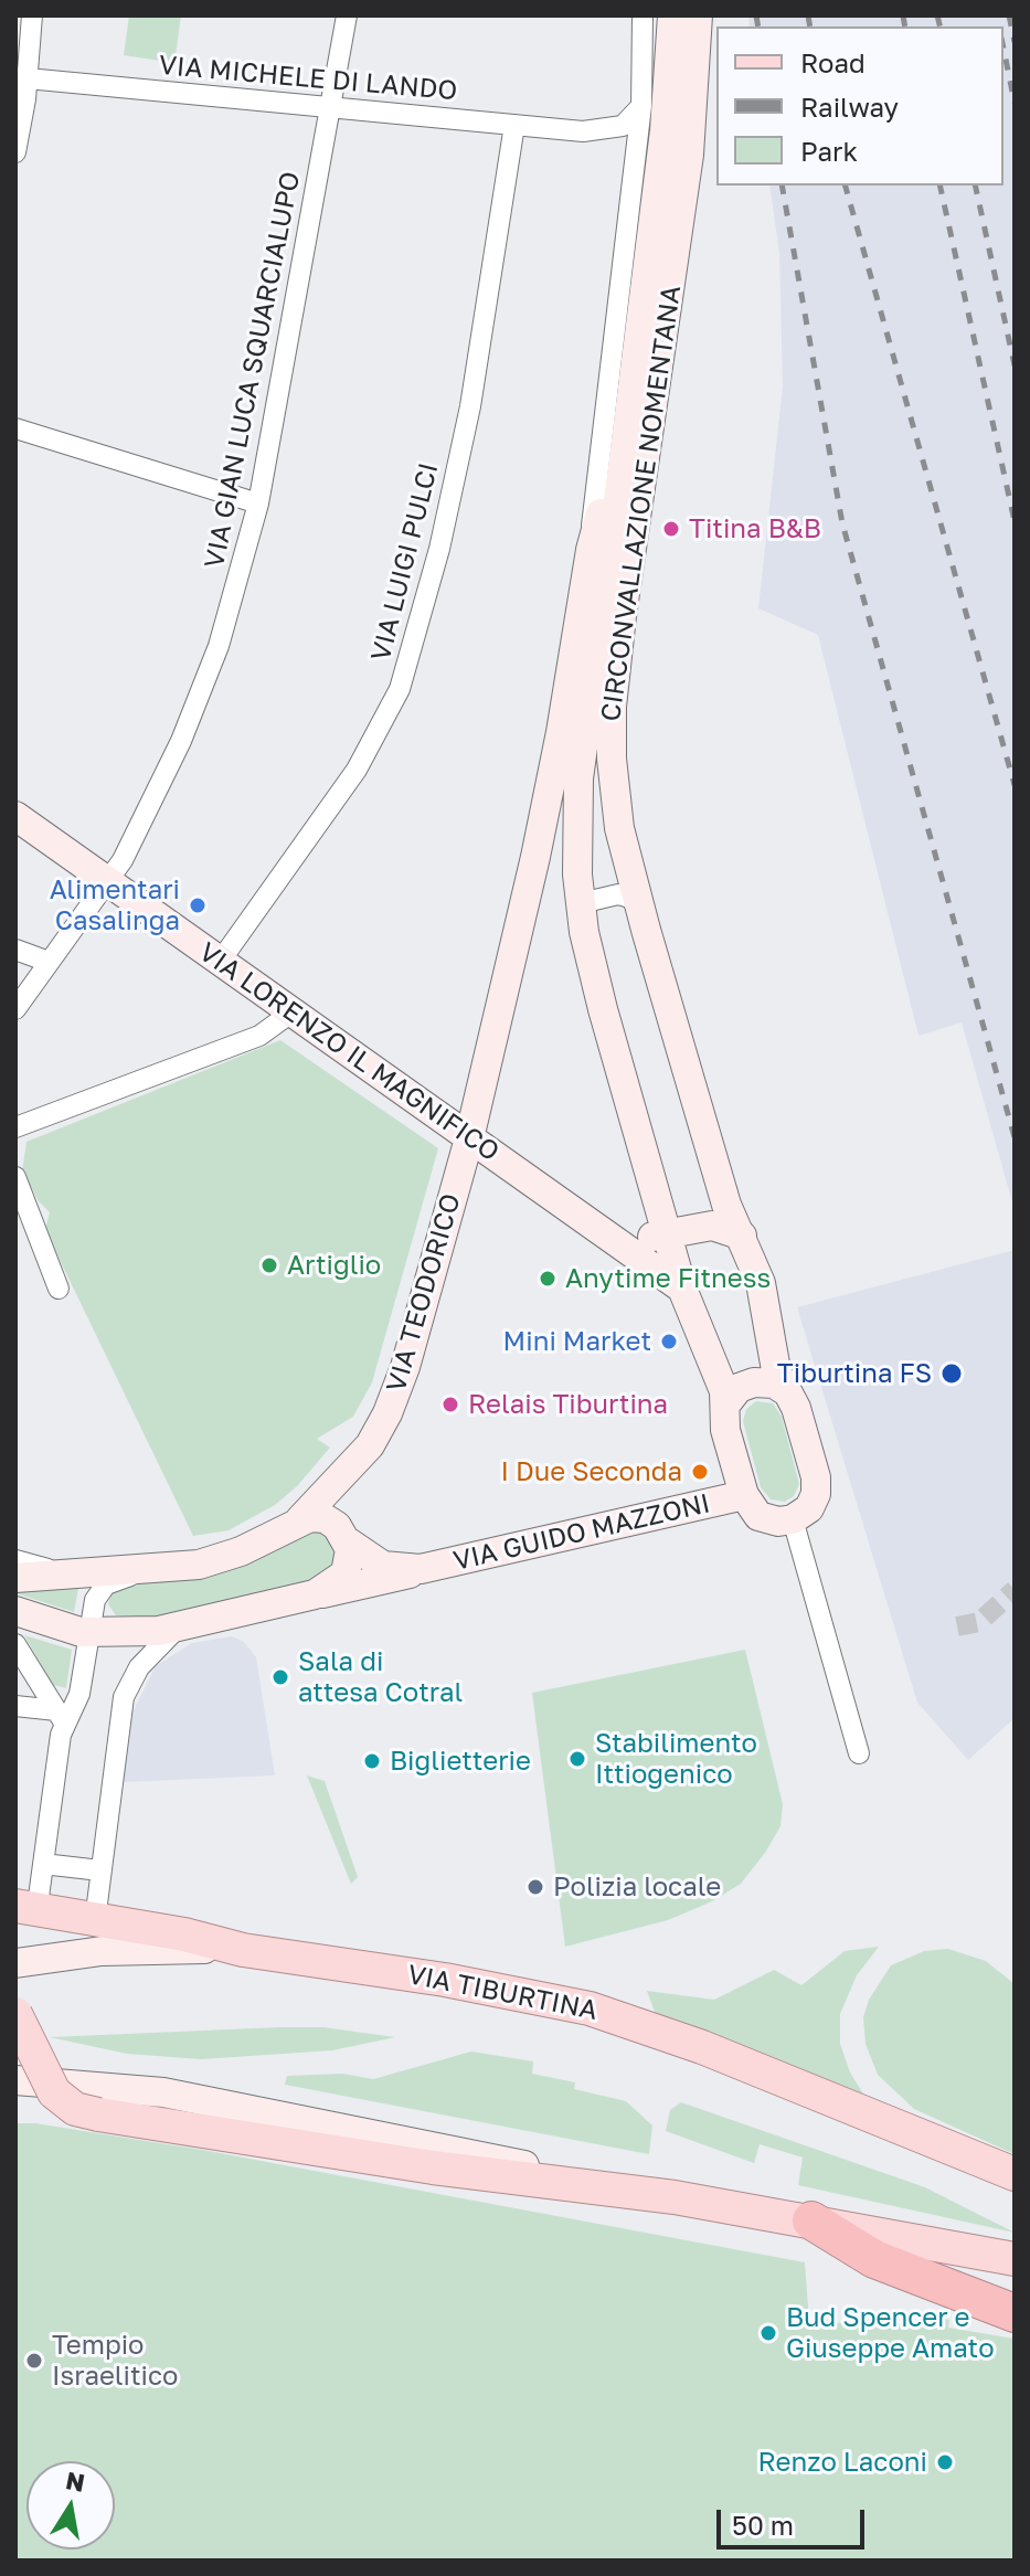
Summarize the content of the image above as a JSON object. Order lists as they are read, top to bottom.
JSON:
{
  "streets": {
    "main road": ["VIA TIBURTINA"],
    "street": [
      "VIA MICHELE DI LANDO",
      "VIA GIAN LUCA SQUARCIALUPO",
      "CIRCONVALLAZIONE NOMENTANA",
      "VIA LUIGI PULCI",
      "VIA LORENZO IL MAGNIFICO",
      "VIA TEODORICO",
      "VIA GUIDO MAZZONI"
    ]
  },
  "crossings": [
    ["VIA MICHELE DI LANDO", "VIA GIAN LUCA SQUARCIALUPO"],
    ["VIA MICHELE DI LANDO", "VIA LUIGI PULCI"],
    ["VIA GIAN LUCA SQUARCIALUPO", "VIA LORENZO IL MAGNIFICO"],
    ["CIRCONVALLAZIONE NOMENTANA", "VIA LORENZO IL MAGNIFICO"],
    ["CIRCONVALLAZIONE NOMENTANA", "VIA TEODORICO"],
    ["CIRCONVALLAZIONE NOMENTANA", "VIA GUIDO MAZZONI"],
    ["VIA LUIGI PULCI", "VIA LORENZO IL MAGNIFICO"],
    ["VIA LORENZO IL MAGNIFICO", "VIA TEODORICO"],
    ["VIA TEODORICO", "VIA GUIDO MAZZONI"]
  ],
  "places": [
    "Titina B&B",
    "Alimentari Casalinga",
    "Artiglio",
    "Anytime Fitness",
    "Mini Market",
    "Tiburtina FS",
    "Relais Tiburtina",
    "I Due Seconda",
    "Sala di attesa Cotral",
    "Stabilimento Ittiogenico",
    "Biglietterie",
    "Polizia locale",
    "Bud Spencer e Giuseppe Amato",
    "Tempio Israelitico",
    "Renzo Laconi"
  ],
  "legend": ["Road", "Railway", "Park"],
  "scale_bar": "50 m",
  "north": "top"
}
